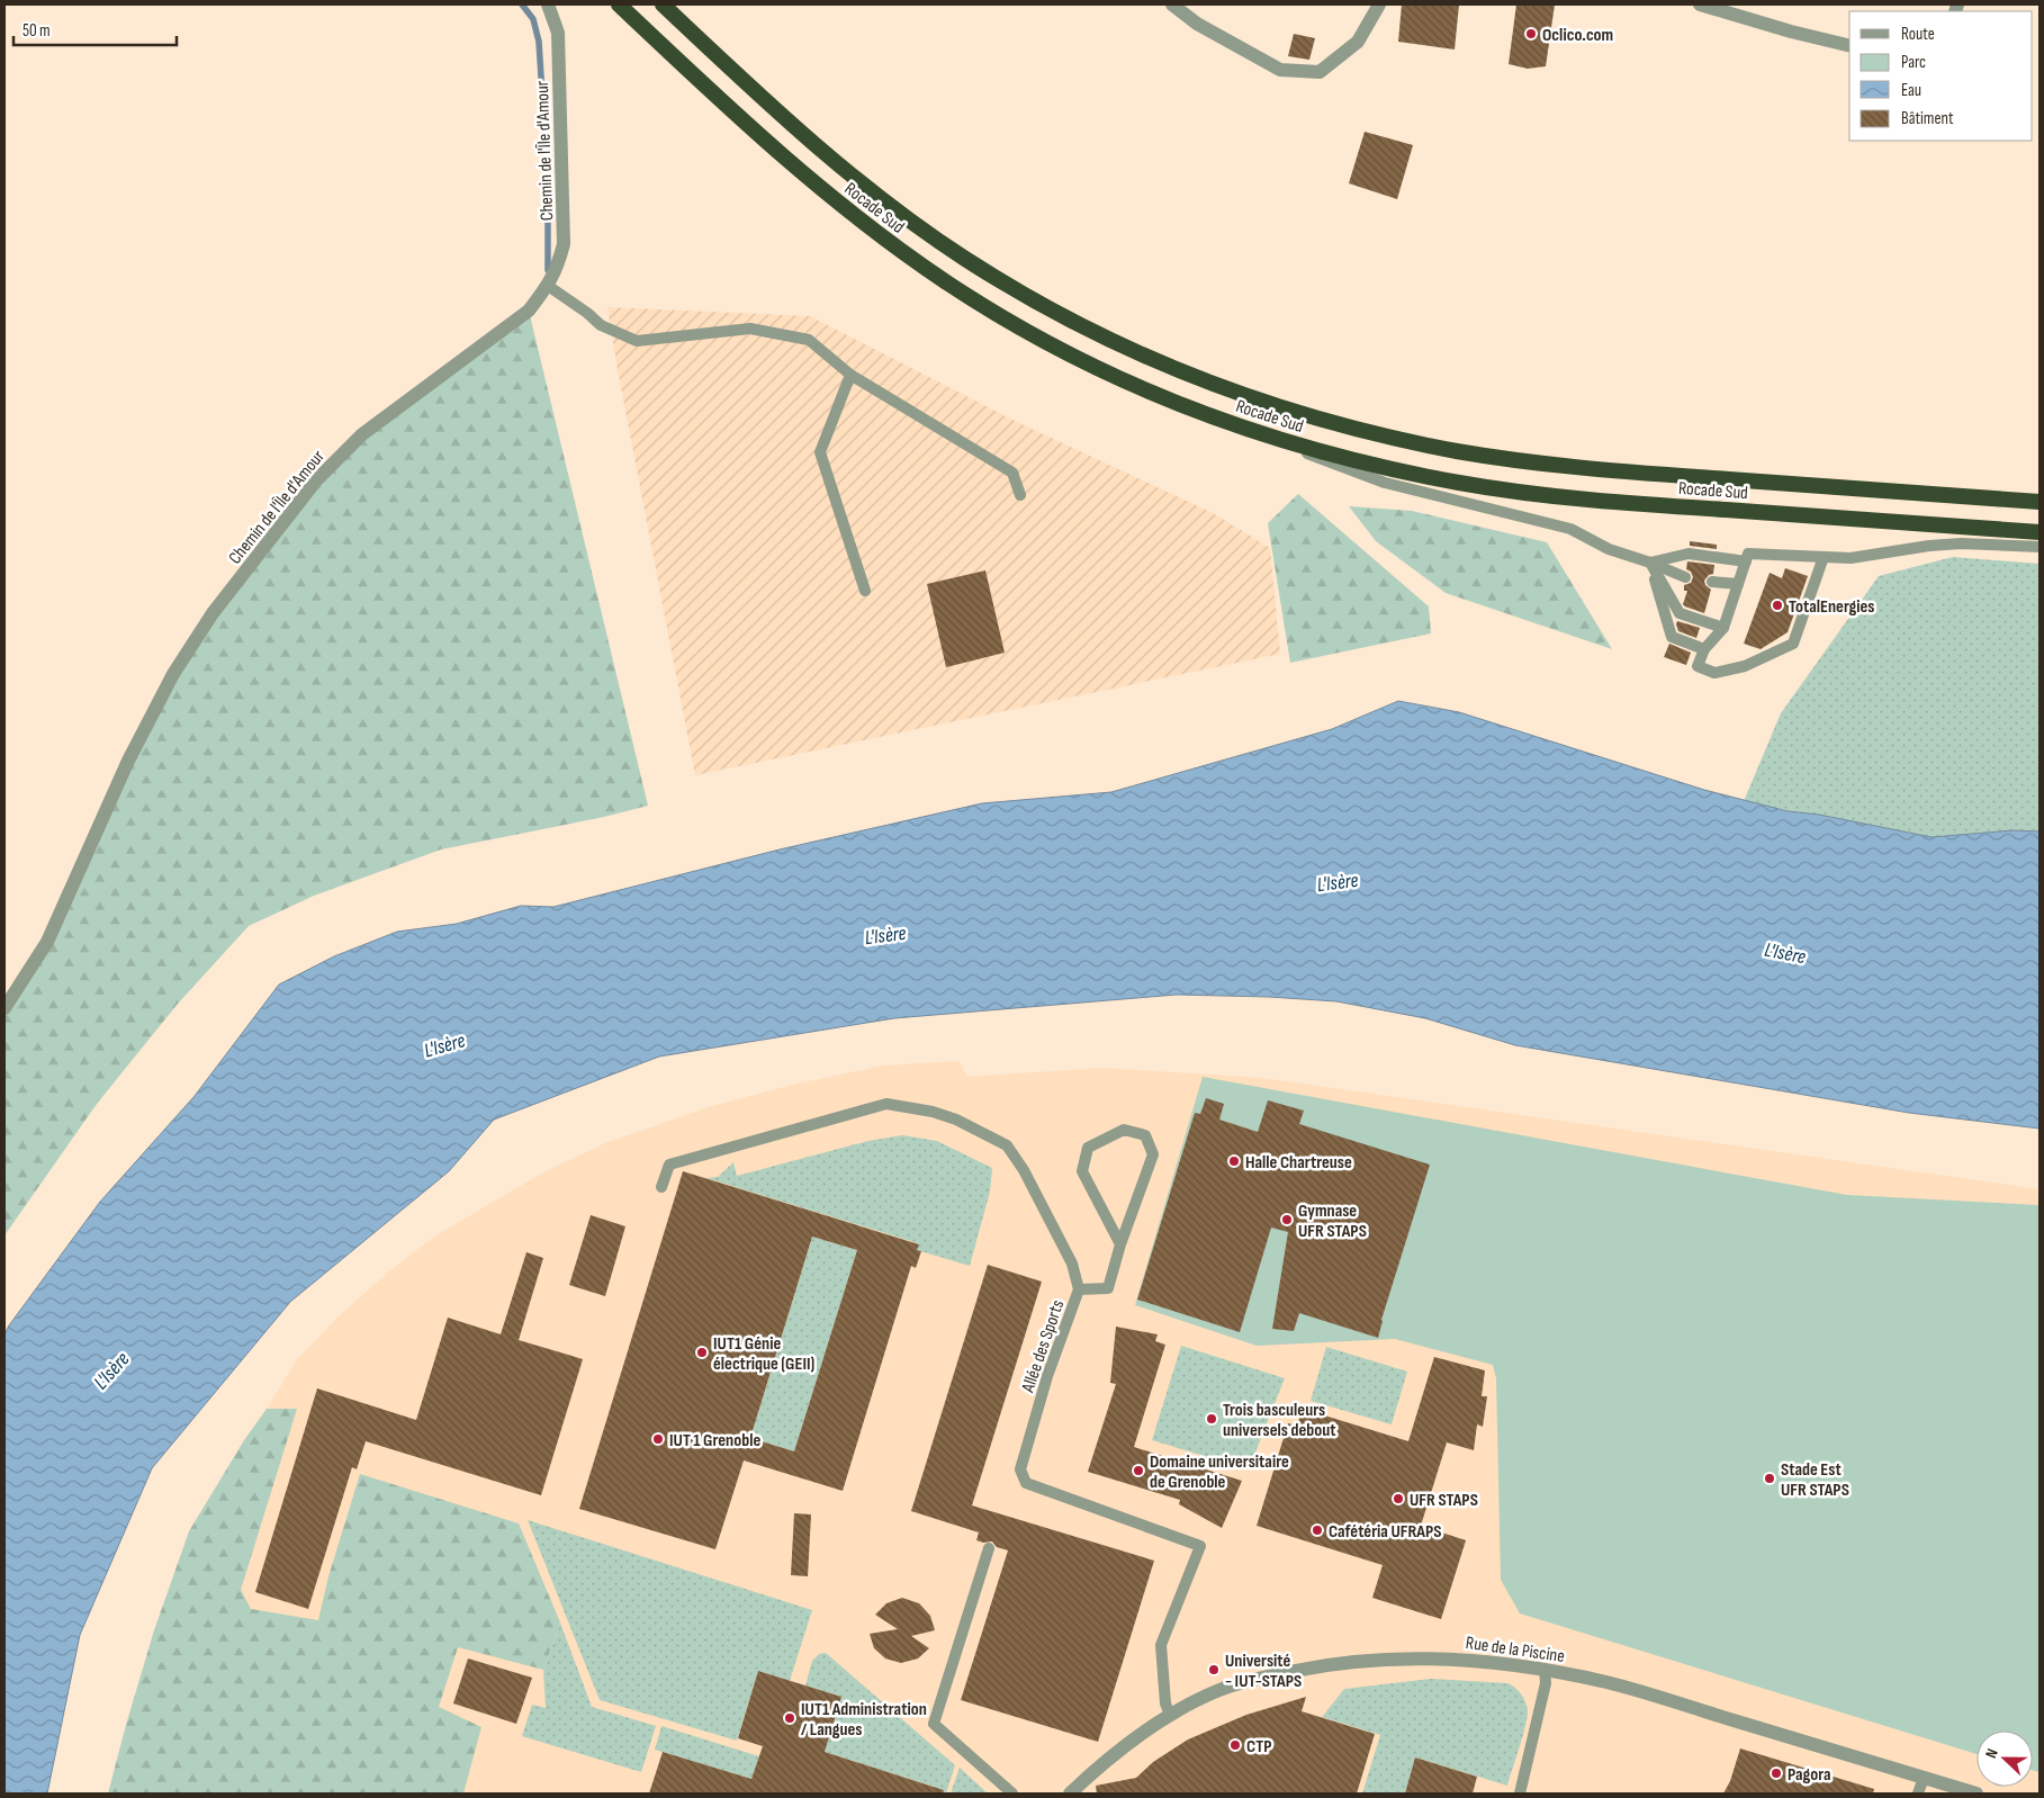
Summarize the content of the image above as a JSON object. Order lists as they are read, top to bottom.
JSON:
{
  "streets": {
    "highway": ["Rocade Sud"],
    "street": ["Chemin de l'Île d'Amour", "Rue de la Piscine"],
    "lane": ["Allée des Sports"]
  },
  "crossings": [
    ["Allée des Sports", "Rue de la Piscine"]
  ],
  "water": ["L'Isère"],
  "places": [
    "Oclico.com",
    "TotalEnergies",
    "Halle Chartreuse",
    "Gymnase UFR STAPS",
    "IUT1 Génie électrique (GEII)",
    "Trois basculeurs universels debout",
    "IUT 1 Grenoble",
    "Domaine universitaire de Grenoble",
    "Stade Est UFR STAPS",
    "UFR STAPS",
    "Cafétéria UFRAPS",
    "Université - IUT-STAPS",
    "IUT1 Administration / Langues",
    "CTP",
    "Pagora"
  ],
  "legend": [
    "Route",
    "Parc",
    "Eau",
    "Bâtiment"
  ],
  "scale_bar": "50 m",
  "north": "left"
}
